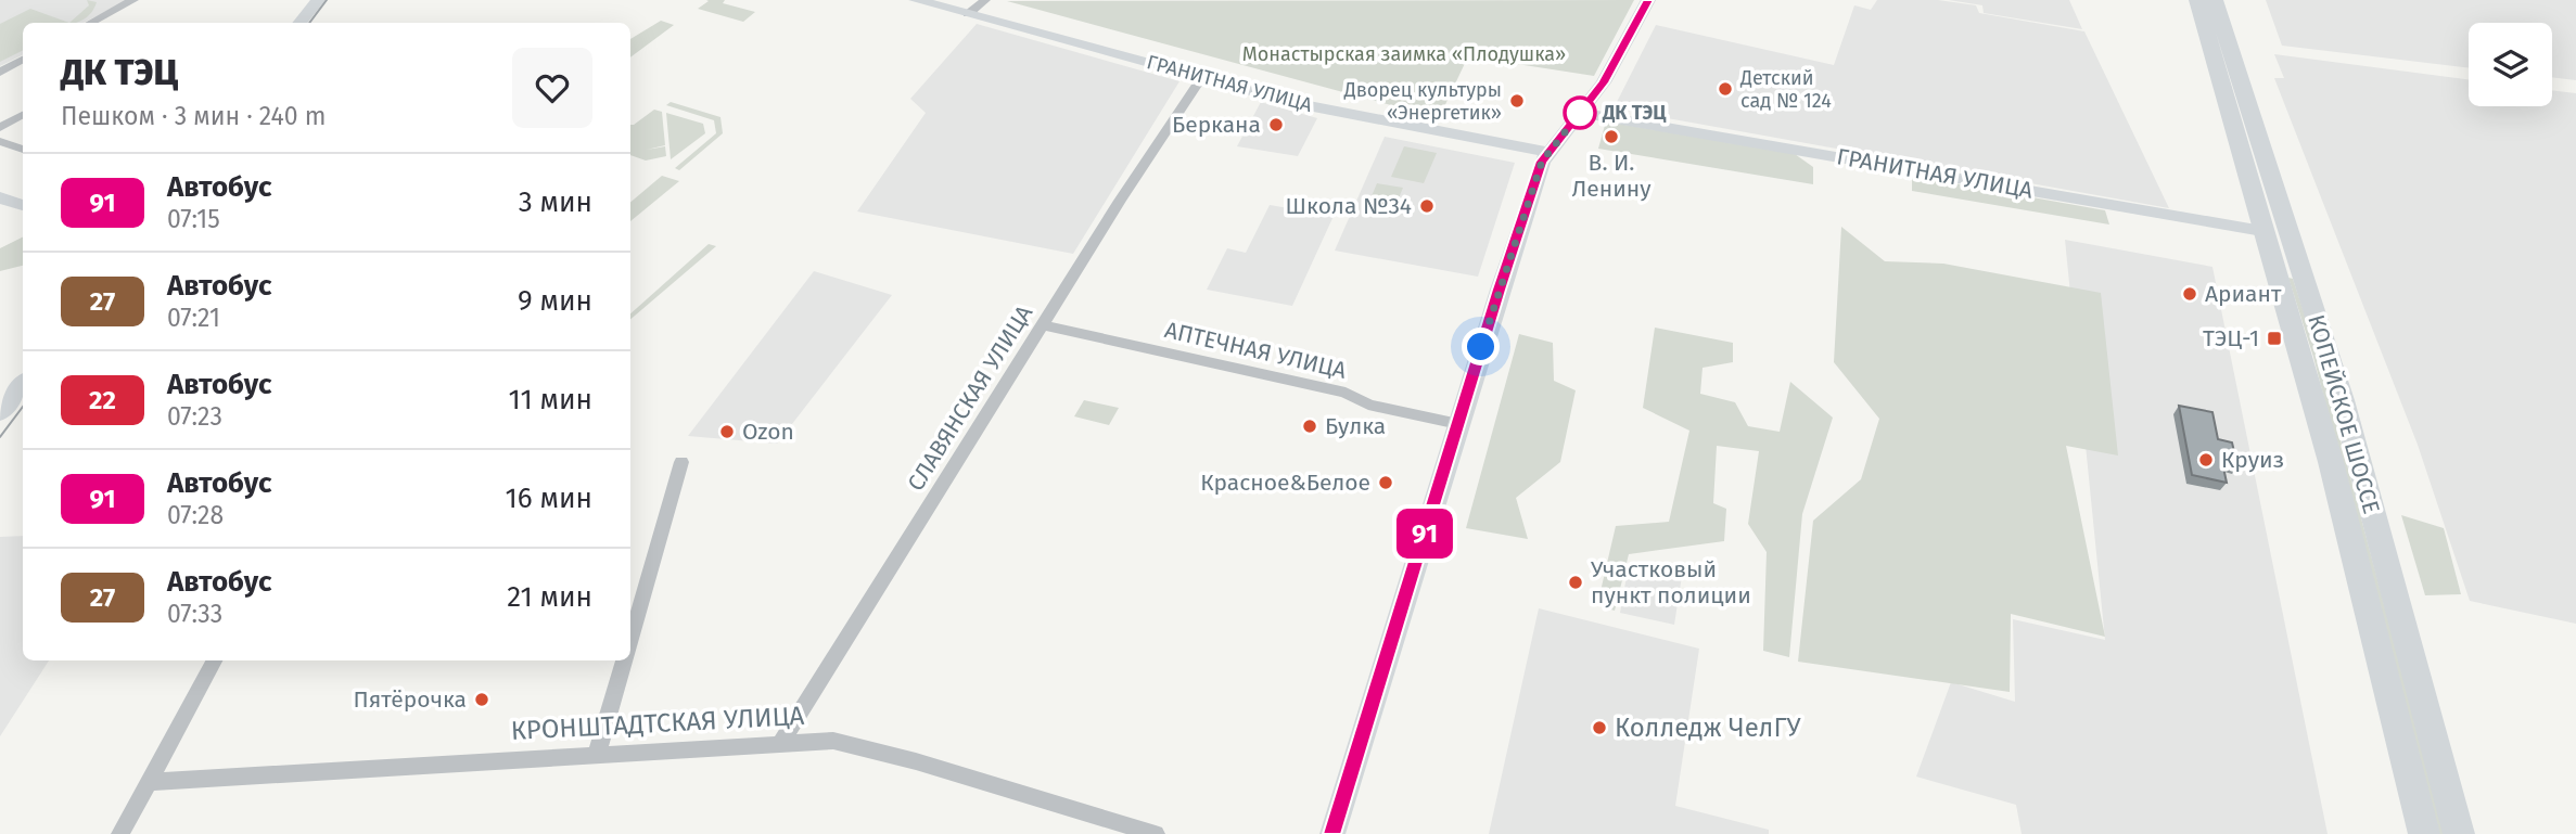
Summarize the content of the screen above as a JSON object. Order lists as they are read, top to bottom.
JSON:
{
  "streets": {
    "main road": ["КОПЕЙСКОЕ ШОССЕ"],
    "street": [
      "ГРАНИТНАЯ УЛИЦА",
      "АПТЕЧНАЯ УЛИЦА",
      "СЛАВЯНСКАЯ УЛИЦА",
      "КРОНШТАДТСКАЯ УЛИЦА"
    ]
  },
  "crossings": [
    ["ГРАНИТНАЯ УЛИЦА", "СЛАВЯНСКАЯ УЛИЦА"],
    ["ГРАНИТНАЯ УЛИЦА", "КОПЕЙСКОЕ ШОССЕ"],
    ["АПТЕЧНАЯ УЛИЦА", "СЛАВЯНСКАЯ УЛИЦА"],
    ["СЛАВЯНСКАЯ УЛИЦА", "КРОНШТАДТСКАЯ УЛИЦА"]
  ],
  "parks": ["Монастырская заимка «Плодушка»"],
  "places": {
    "other": [
      "Детский сад № 124",
      "Дворец культуры «Энергетик»",
      "ДК ТЭЦ",
      "Беркана",
      "В. И. Ленину",
      "Школа №34",
      "Ариант",
      "Булка",
      "Ozon",
      "Круиз",
      "Красное&Белое",
      "Участковый пункт полиции",
      "Пятёрочка",
      "Колледж ЧелГУ"
    ],
    "transit": ["ТЭЦ-1"]
  },
  "lines": ["bus line 91"],
  "page": {
    "on_map": "91",
    "heading": ["ДК ТЭЦ", "Пешком · 3 мин · 240 m"],
    "list": [
      {
        "mark": "91",
        "name": "Автобус",
        "note": "07:15",
        "value": "3 мин"
      },
      {
        "mark": "27",
        "name": "Автобус",
        "note": "07:21",
        "value": "9 мин"
      },
      {
        "mark": "22",
        "name": "Автобус",
        "note": "07:23",
        "value": "11 мин"
      },
      {
        "mark": "91",
        "name": "Автобус",
        "note": "07:28",
        "value": "16 мин"
      },
      {
        "mark": "27",
        "name": "Автобус",
        "note": "07:33",
        "value": "21 мин"
      }
    ]
  }
}
